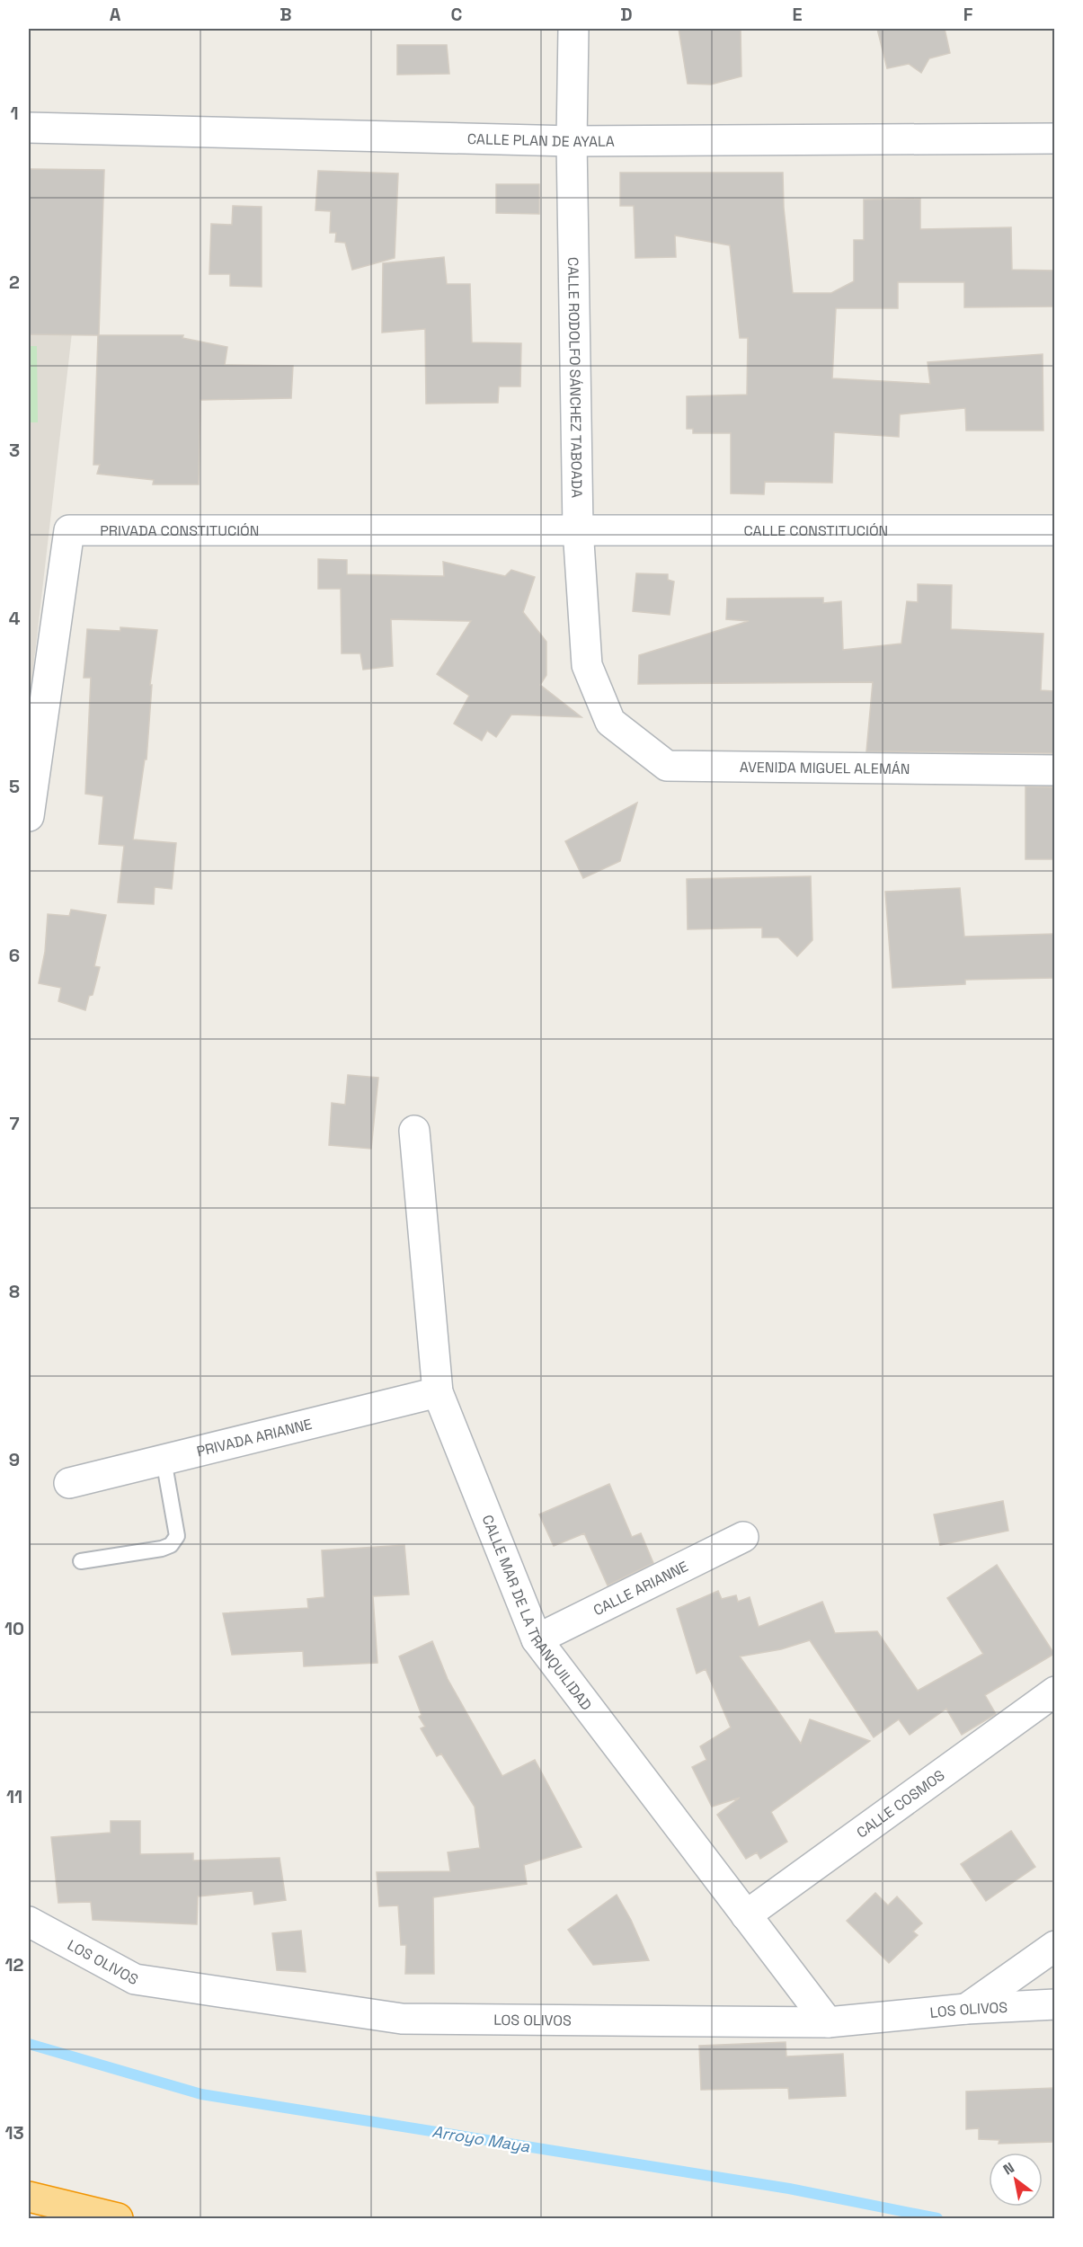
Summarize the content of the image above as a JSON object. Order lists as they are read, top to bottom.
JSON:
{
  "streets": {
    "street": [
      "CALLE PLAN DE AYALA",
      "CALLE RODOLFO SÁNCHEZ TABOADA",
      "CALLE CONSTITUCIÓN",
      "PRIVADA CONSTITUCIÓN",
      "AVENIDA MIGUEL ALEMÁN",
      "PRIVADA ARIANNE",
      "CALLE ARIANNE",
      "CALLE MAR DE LA TRANQUILIDAD",
      "CALLE COSMOS",
      "LOS OLIVOS"
    ]
  },
  "crossings": [
    ["CALLE PLAN DE AYALA", "CALLE RODOLFO SÁNCHEZ TABOADA"],
    ["CALLE RODOLFO SÁNCHEZ TABOADA", "CALLE CONSTITUCIÓN"],
    ["CALLE RODOLFO SÁNCHEZ TABOADA", "PRIVADA CONSTITUCIÓN"],
    ["CALLE RODOLFO SÁNCHEZ TABOADA", "AVENIDA MIGUEL ALEMÁN"],
    ["CALLE CONSTITUCIÓN", "PRIVADA CONSTITUCIÓN"],
    ["PRIVADA ARIANNE", "CALLE MAR DE LA TRANQUILIDAD"],
    ["CALLE ARIANNE", "CALLE MAR DE LA TRANQUILIDAD"],
    ["CALLE MAR DE LA TRANQUILIDAD", "CALLE COSMOS"],
    ["CALLE MAR DE LA TRANQUILIDAD", "LOS OLIVOS"]
  ],
  "water": ["Arroyo Maya"],
  "north": "top left",
  "grid": {
    "columns": [
      "A",
      "B",
      "C",
      "D",
      "E",
      "F"
    ],
    "rows": [
      "1",
      "2",
      "3",
      "4",
      "5",
      "6",
      "7",
      "8",
      "9",
      "10",
      "11",
      "12",
      "13"
    ]
  }
}
